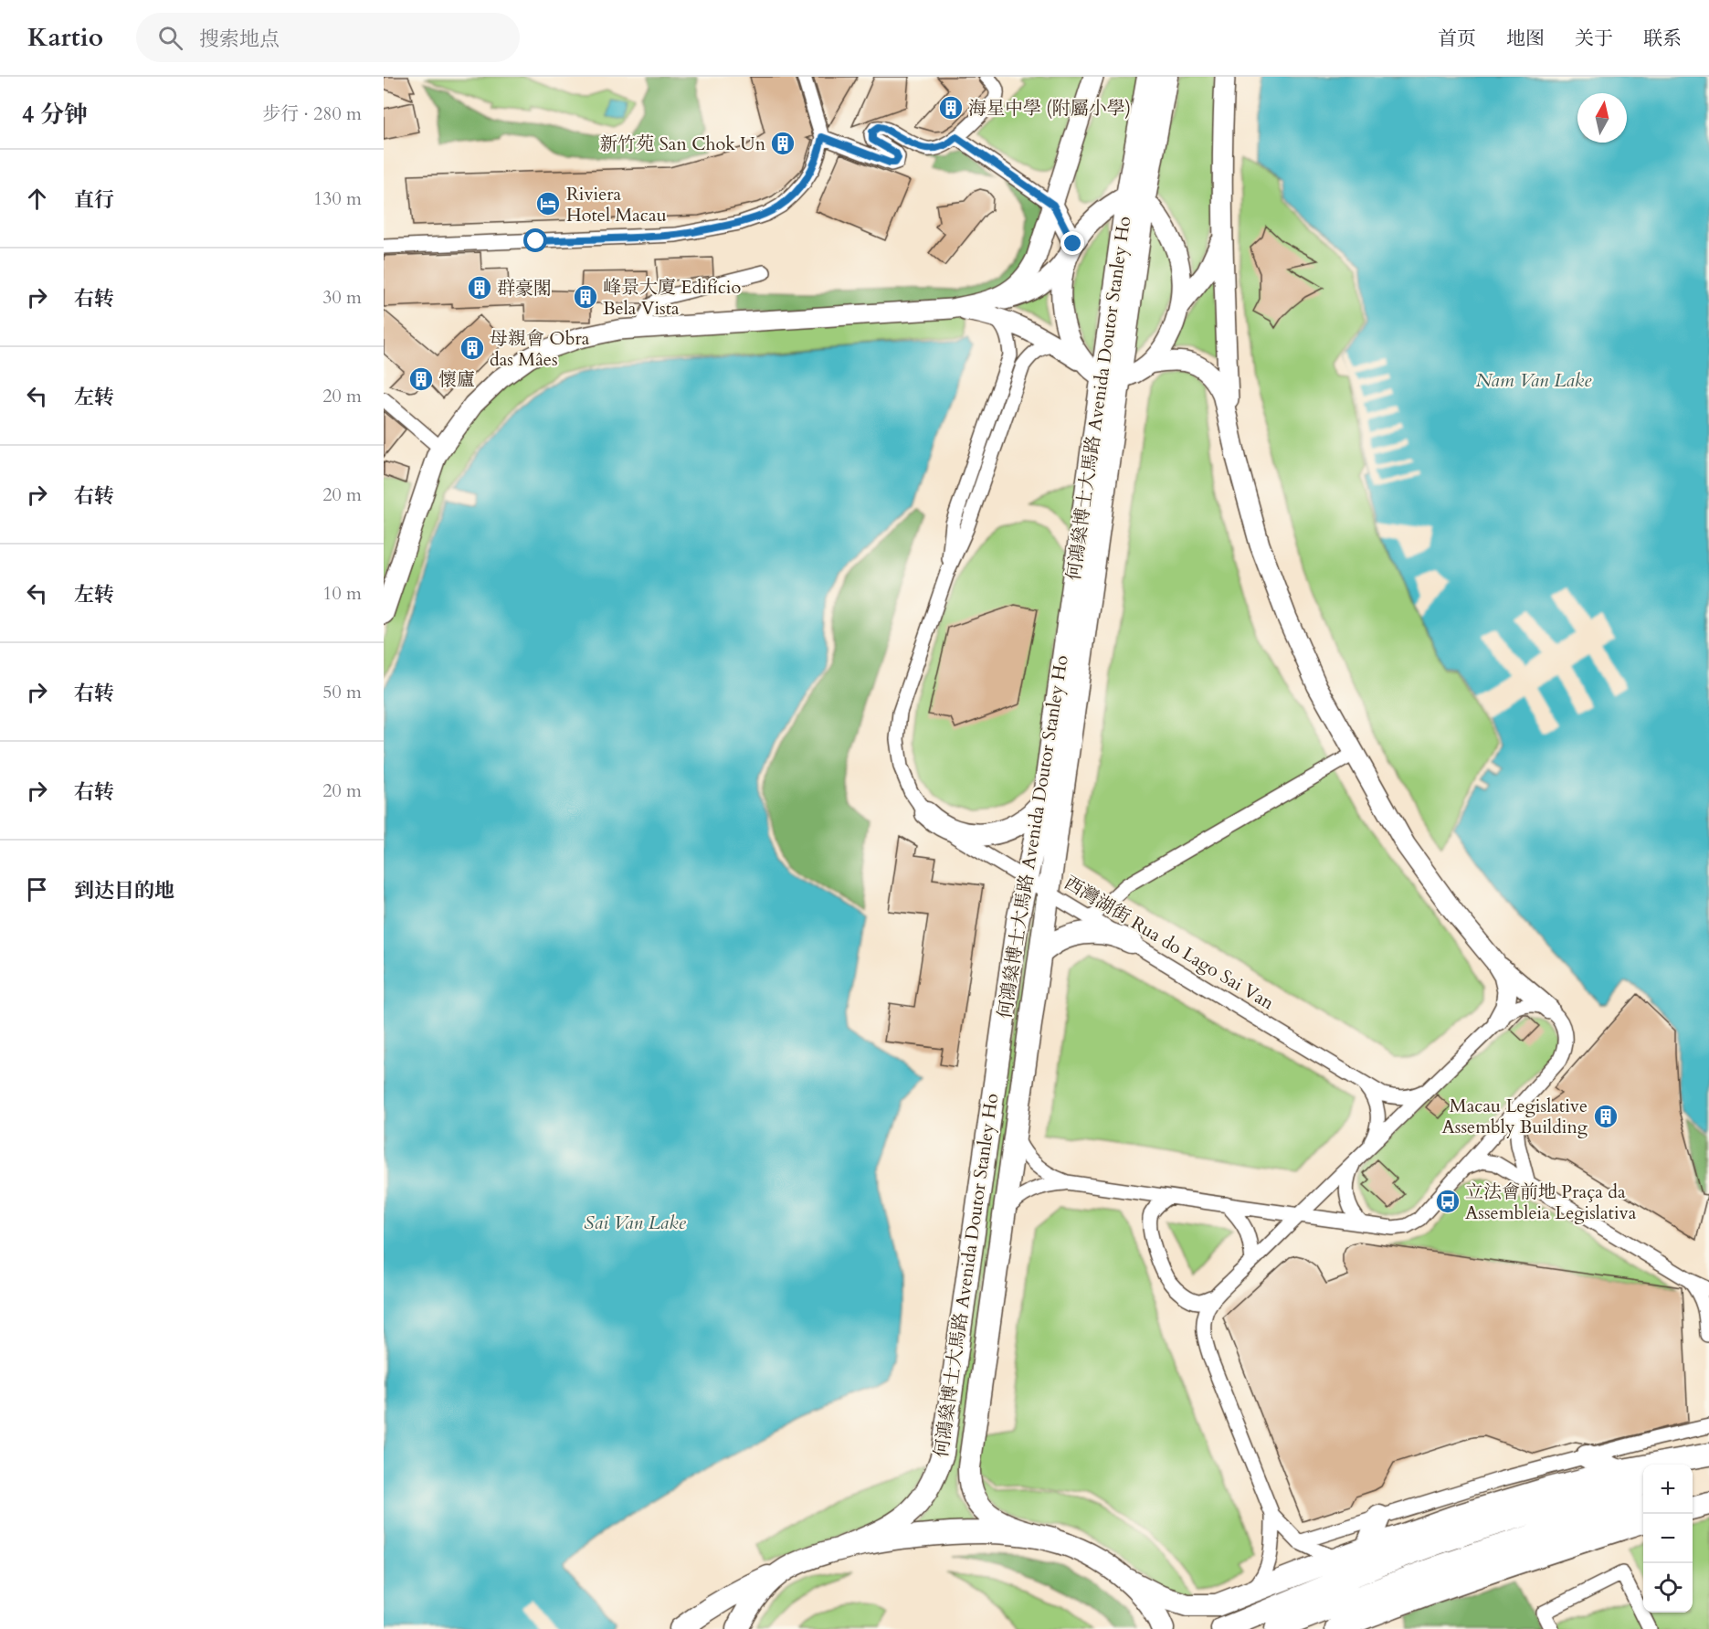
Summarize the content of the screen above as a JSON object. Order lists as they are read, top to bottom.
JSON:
{
  "streets": {
    "main road": ["何鴻燊博士大馬路 Avenida Doutor Stanley Ho"],
    "street": ["西灣湖街 Rua do Lago Sai Van"]
  },
  "crossings": [
    ["何鴻燊博士大馬路 Avenida Doutor Stanley Ho", "西灣湖街 Rua do Lago Sai Van"]
  ],
  "water": ["Nam Van Lake", "Sai Van Lake"],
  "places": {
    "building": [
      "海星中學 (附屬小學)",
      "新竹苑 San Chok Un",
      "群豪閣",
      "峰景大廈 Edifício Bela Vista",
      "母親會 Obra das Mâes",
      "懷廬",
      "Macau Legislative Assembly Building"
    ],
    "hotel": ["Riviera Hotel Macau"],
    "bus stop": ["立法會前地 Praça da Assembleia Legislativa"]
  },
  "north": "top",
  "page": {
    "header": "Kartio",
    "search": "搜索地点",
    "nav": [
      "首页",
      "地图",
      "关于",
      "联系"
    ],
    "heading": ["4 分钟", "步行 · 280 m"],
    "list": [
      ["直行", "130 m"],
      ["右转", "30 m"],
      ["左转", "20 m"],
      ["右转", "20 m"],
      ["左转", "10 m"],
      ["右转", "50 m"],
      ["右转", "20 m"],
      "到达目的地"
    ],
    "map_buttons": ["+", "−"]
  }
}
